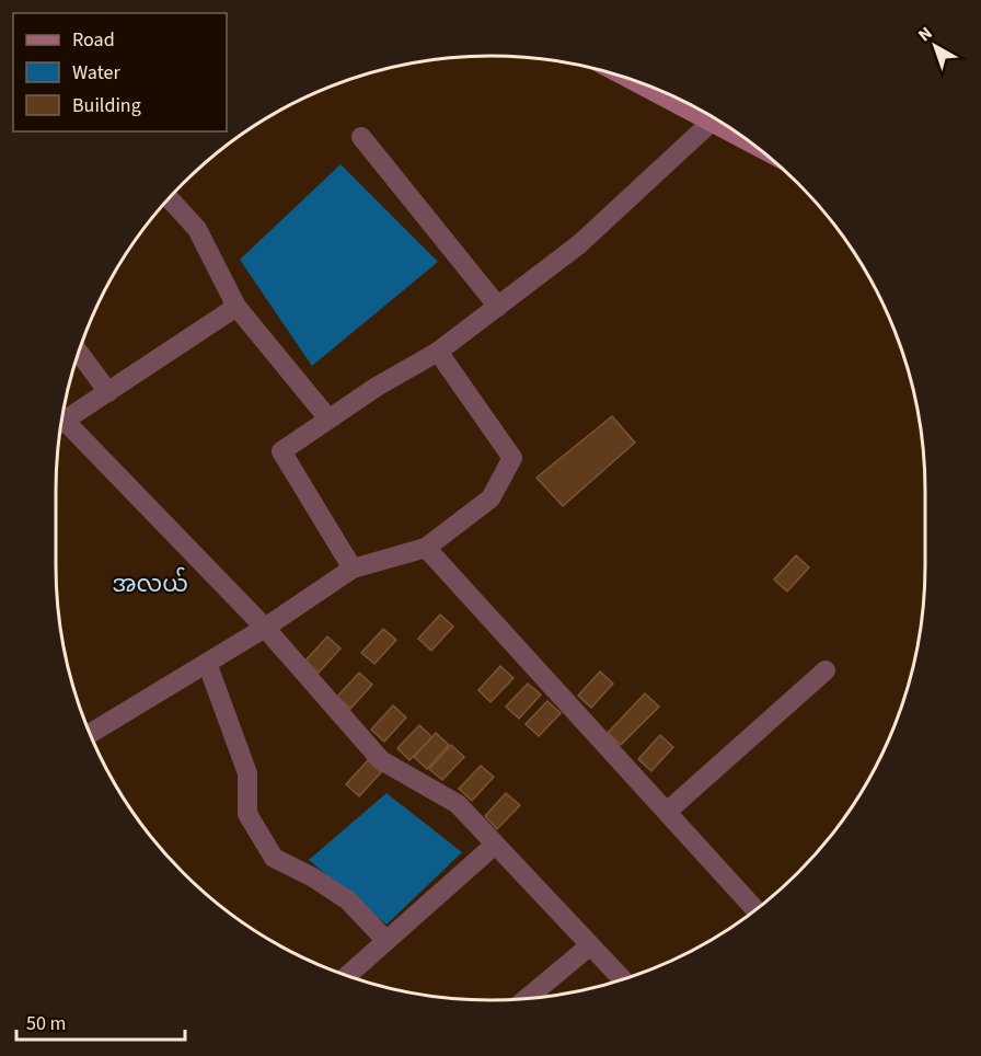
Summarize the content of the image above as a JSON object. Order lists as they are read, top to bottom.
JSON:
{
  "districts": ["အလယ်"],
  "legend": ["Road", "Water", "Building"],
  "scale_bar": "50 m",
  "north": "top left"
}
